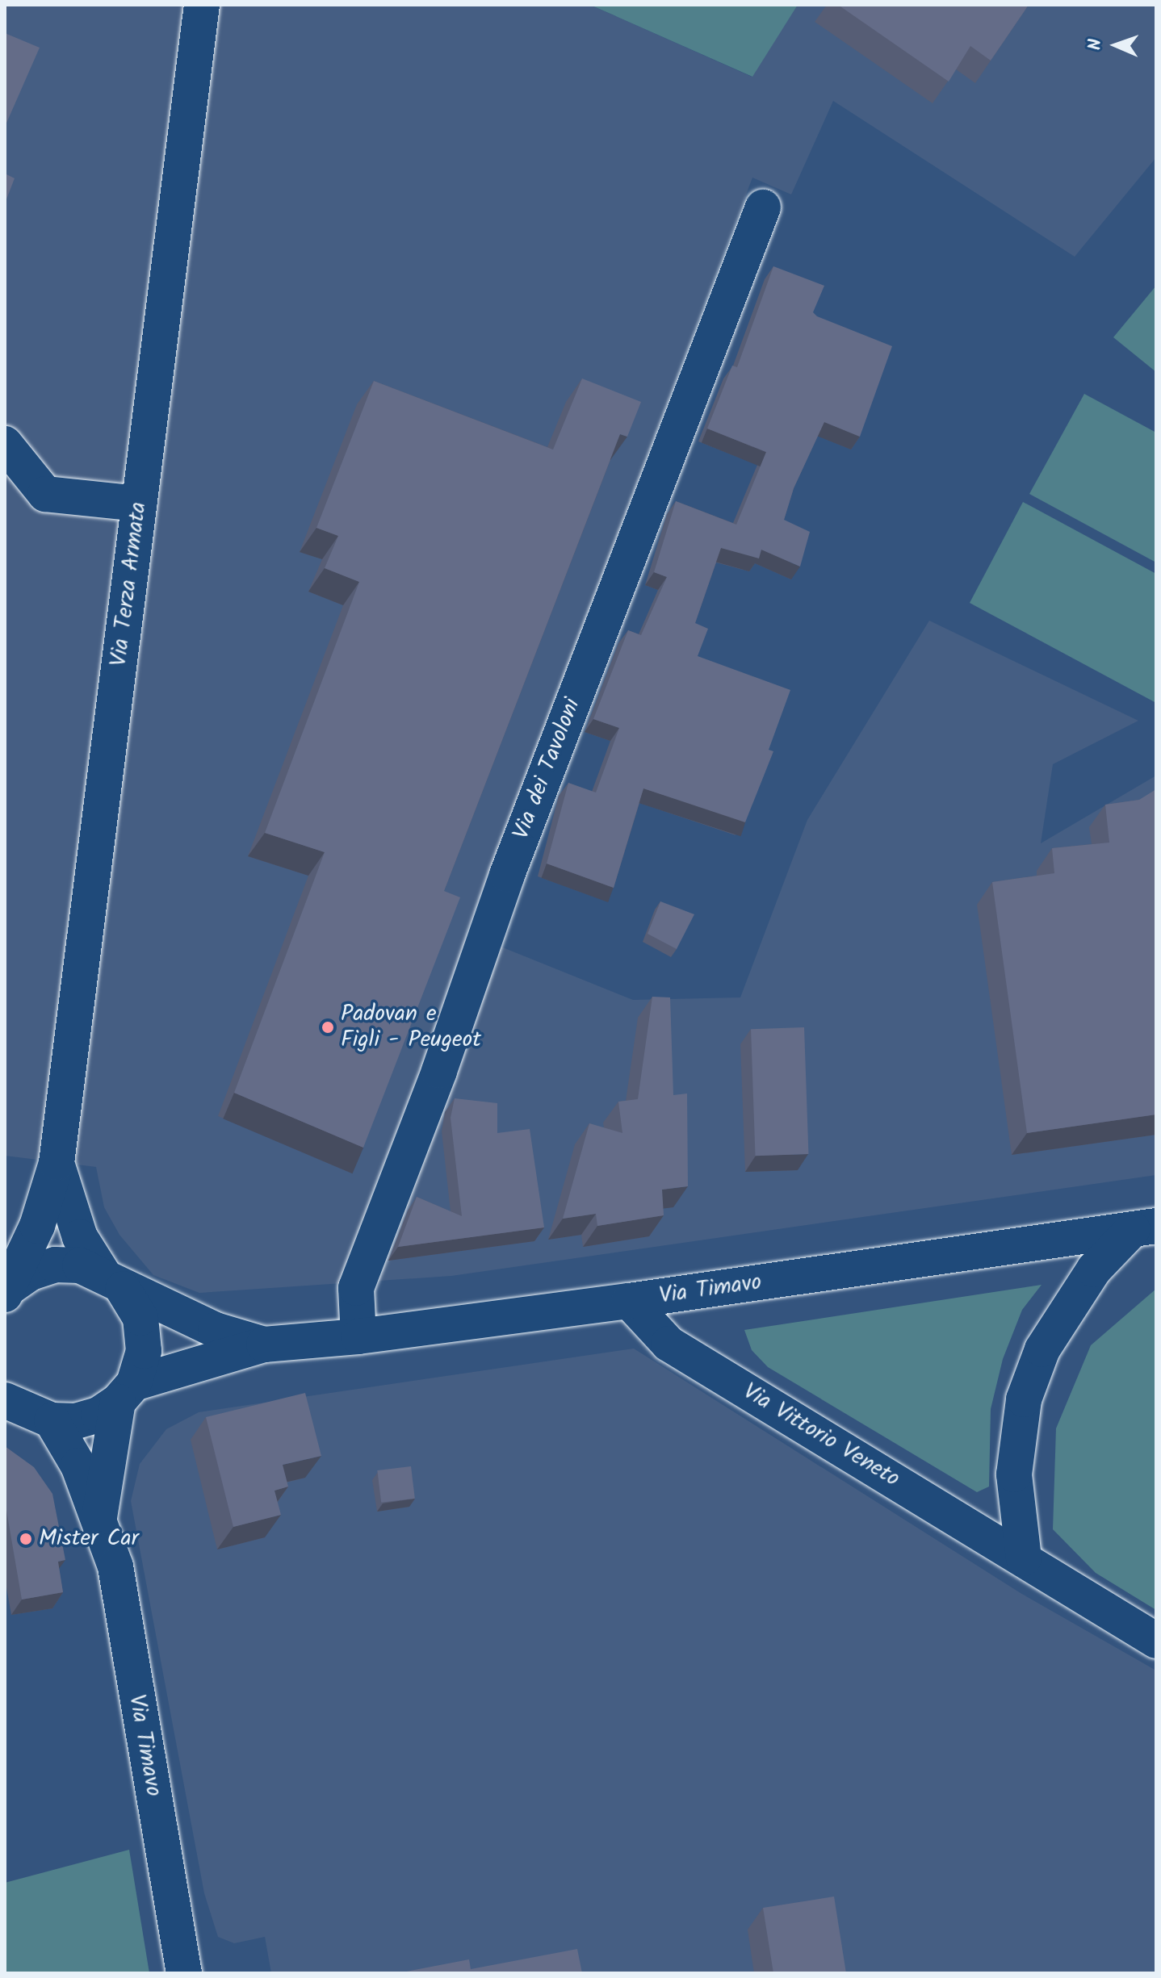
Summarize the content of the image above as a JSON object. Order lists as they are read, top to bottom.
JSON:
{
  "streets": {
    "street": [
      "Via Terza Armata",
      "Via dei Tavoloni",
      "Via Timavo",
      "Via Vittorio Veneto"
    ]
  },
  "crossings": [
    ["Via Terza Armata", "Via Timavo"],
    ["Via dei Tavoloni", "Via Timavo"],
    ["Via Timavo", "Via Vittorio Veneto"]
  ],
  "places": ["Padovan e Figli - Peugeot", "Mister Car"],
  "north": "left"
}
